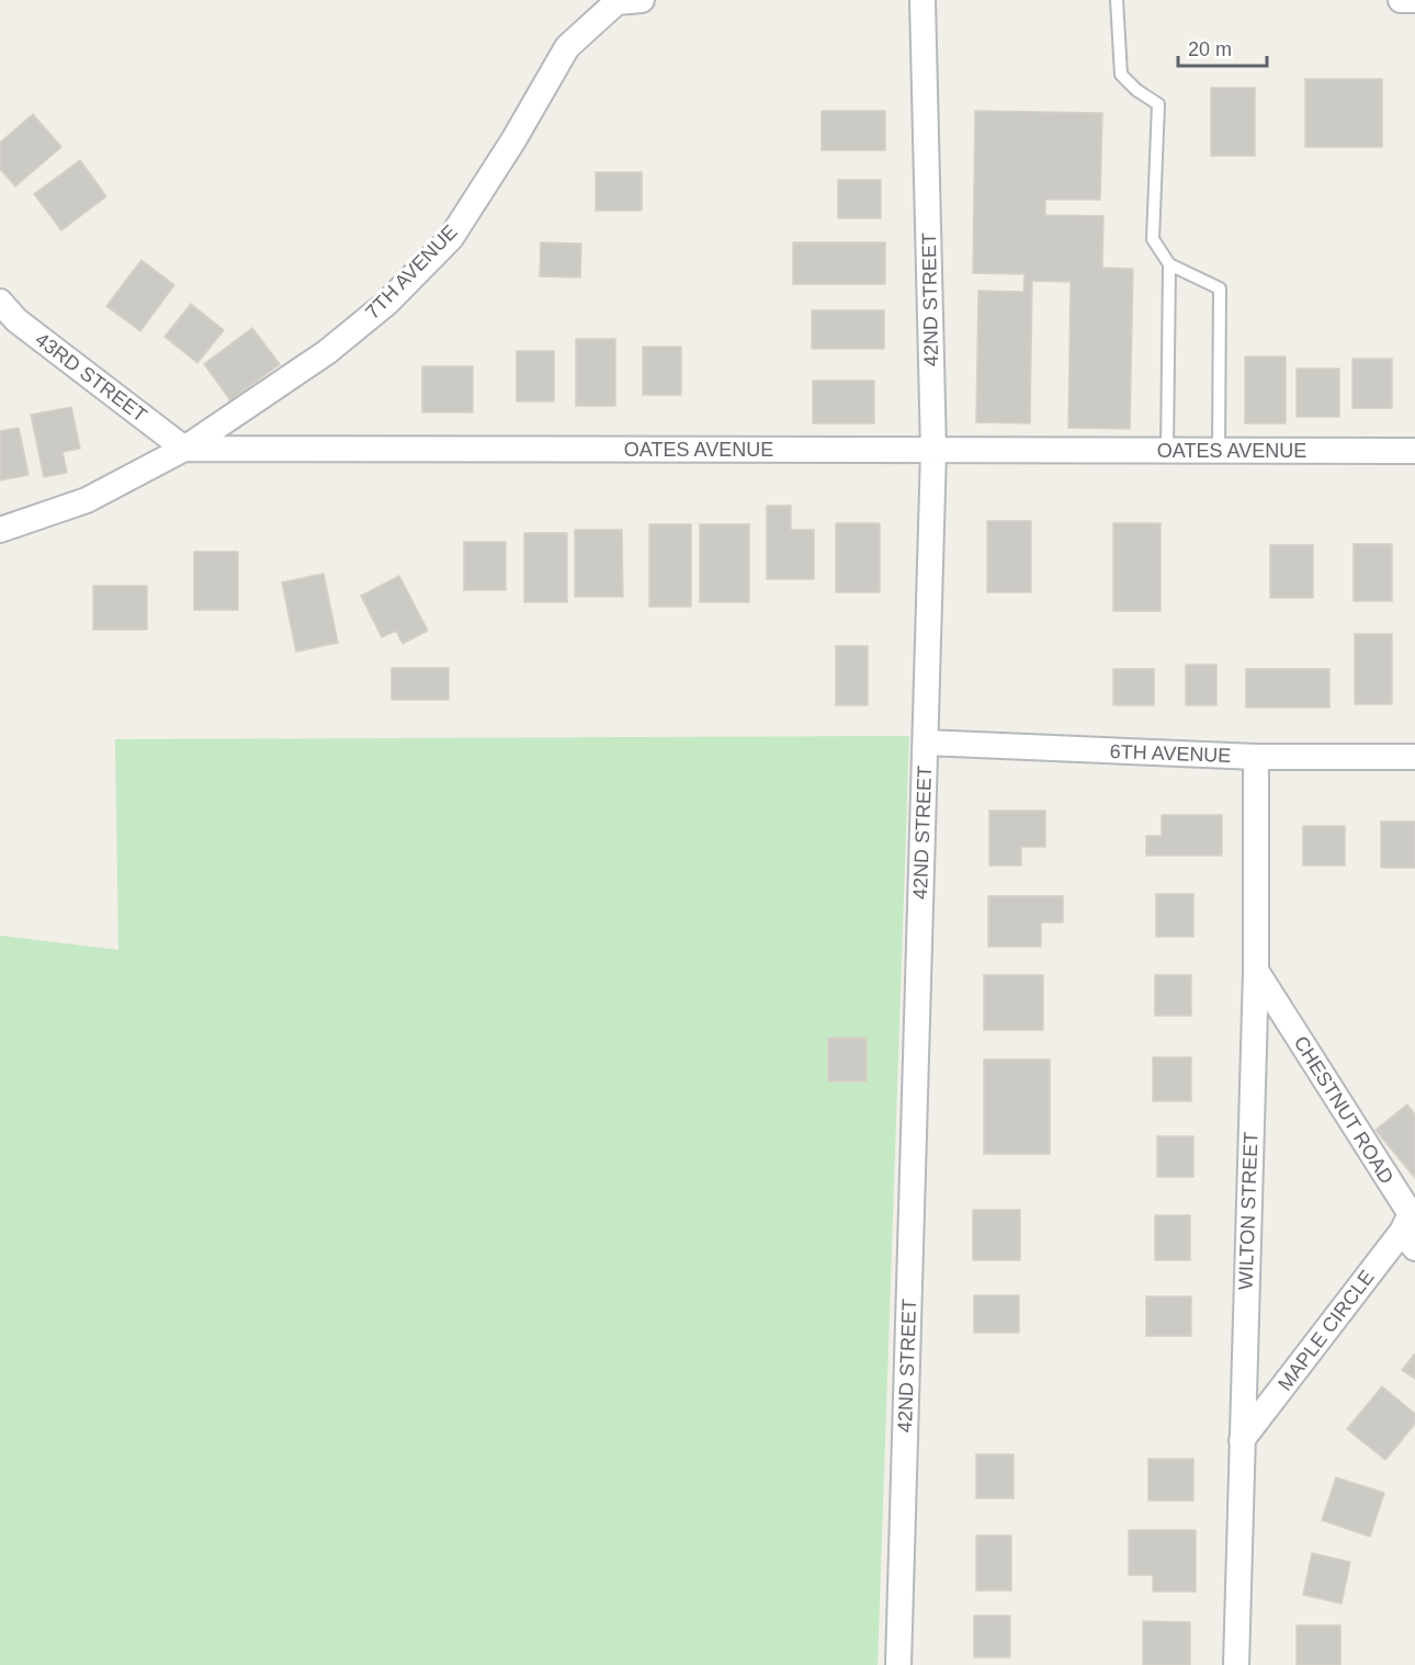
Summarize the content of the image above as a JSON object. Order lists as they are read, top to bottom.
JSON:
{
  "streets": {
    "street": [
      "7TH AVENUE",
      "42ND STREET",
      "43RD STREET",
      "OATES AVENUE",
      "6TH AVENUE",
      "CHESTNUT ROAD",
      "WILTON STREET",
      "MAPLE CIRCLE"
    ]
  },
  "crossings": [
    ["7TH AVENUE", "43RD STREET"],
    ["7TH AVENUE", "OATES AVENUE"],
    ["42ND STREET", "OATES AVENUE"],
    ["42ND STREET", "6TH AVENUE"],
    ["43RD STREET", "OATES AVENUE"],
    ["6TH AVENUE", "WILTON STREET"],
    ["CHESTNUT ROAD", "WILTON STREET"],
    ["CHESTNUT ROAD", "MAPLE CIRCLE"],
    ["WILTON STREET", "MAPLE CIRCLE"]
  ],
  "scale_bar": "20 m"
}
